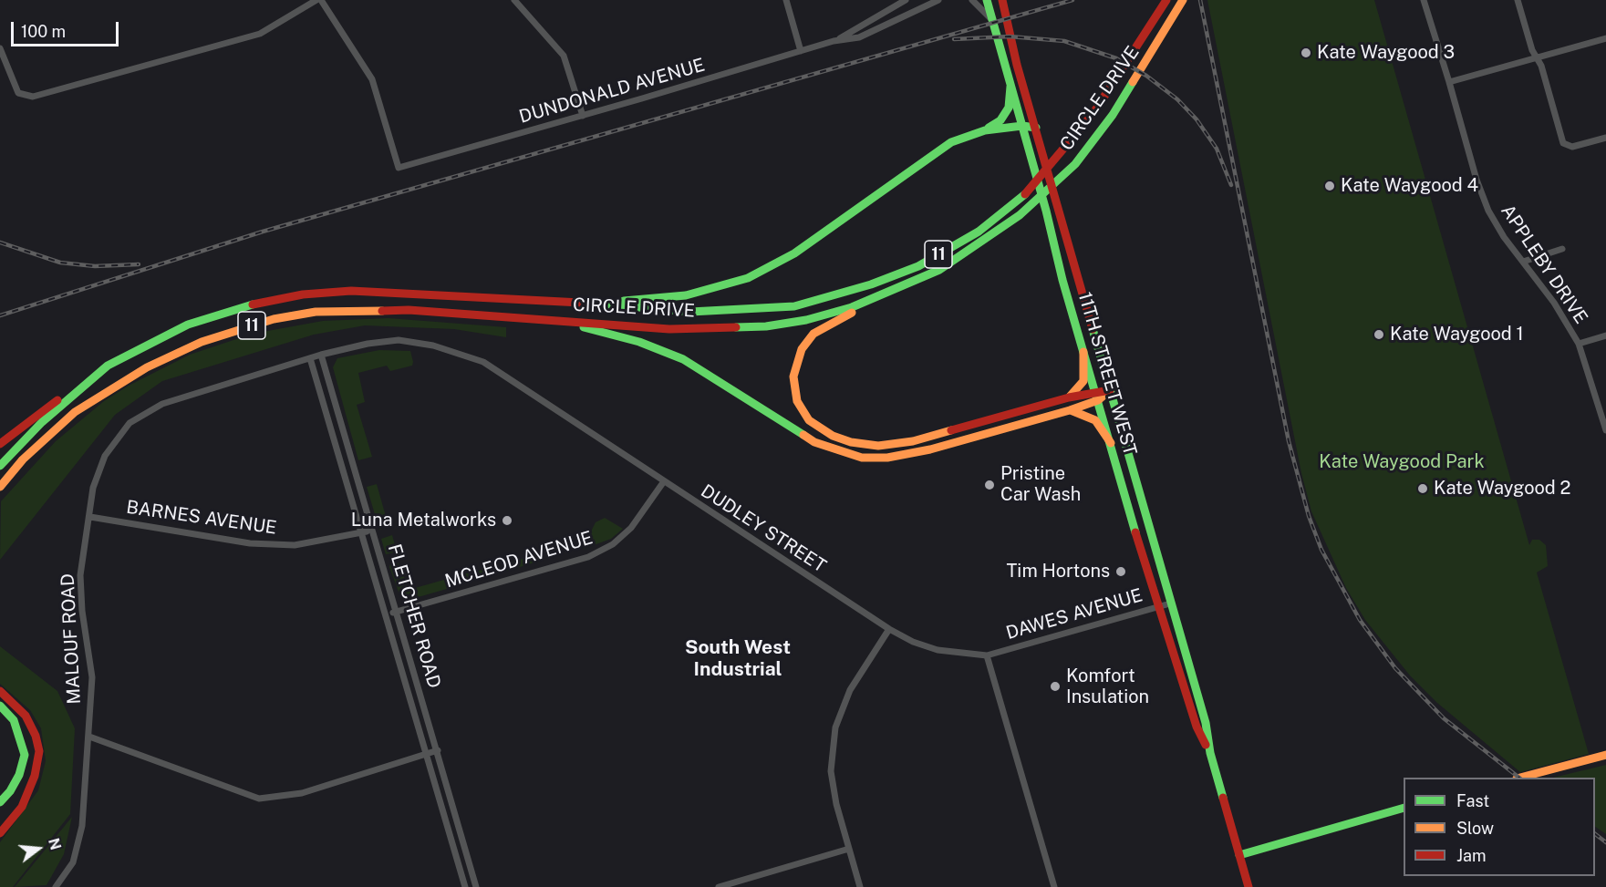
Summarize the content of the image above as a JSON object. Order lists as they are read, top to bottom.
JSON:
{
  "streets": {
    "main road": ["CIRCLE DRIVE", "11", "11TH STREET WEST"],
    "street": [
      "DUNDONALD AVENUE",
      "APPLEBY DRIVE",
      "BARNES AVENUE",
      "DUDLEY STREET",
      "MCLEOD AVENUE",
      "DAWES AVENUE",
      "FLETCHER ROAD",
      "MALOUF ROAD"
    ]
  },
  "crossings": [
    ["11TH STREET WEST", "DAWES AVENUE"],
    ["BARNES AVENUE", "FLETCHER ROAD"],
    ["BARNES AVENUE", "MALOUF ROAD"],
    ["DUDLEY STREET", "MCLEOD AVENUE"],
    ["DUDLEY STREET", "DAWES AVENUE"],
    ["DUDLEY STREET", "FLETCHER ROAD"],
    ["DUDLEY STREET", "MALOUF ROAD"],
    ["MCLEOD AVENUE", "FLETCHER ROAD"],
    ["FLETCHER ROAD", "MALOUF ROAD"]
  ],
  "districts": ["South West Industrial"],
  "parks": ["Kate Waygood Park"],
  "places": [
    "Kate Waygood 3",
    "Kate Waygood 4",
    "Kate Waygood 1",
    "Pristine Car Wash",
    "Kate Waygood 2",
    "Luna Metalworks",
    "Tim Hortons",
    "Komfort Insulation"
  ],
  "legend": ["Fast", "Slow", "Jam"],
  "scale_bar": "100 m",
  "north": "right"
}
